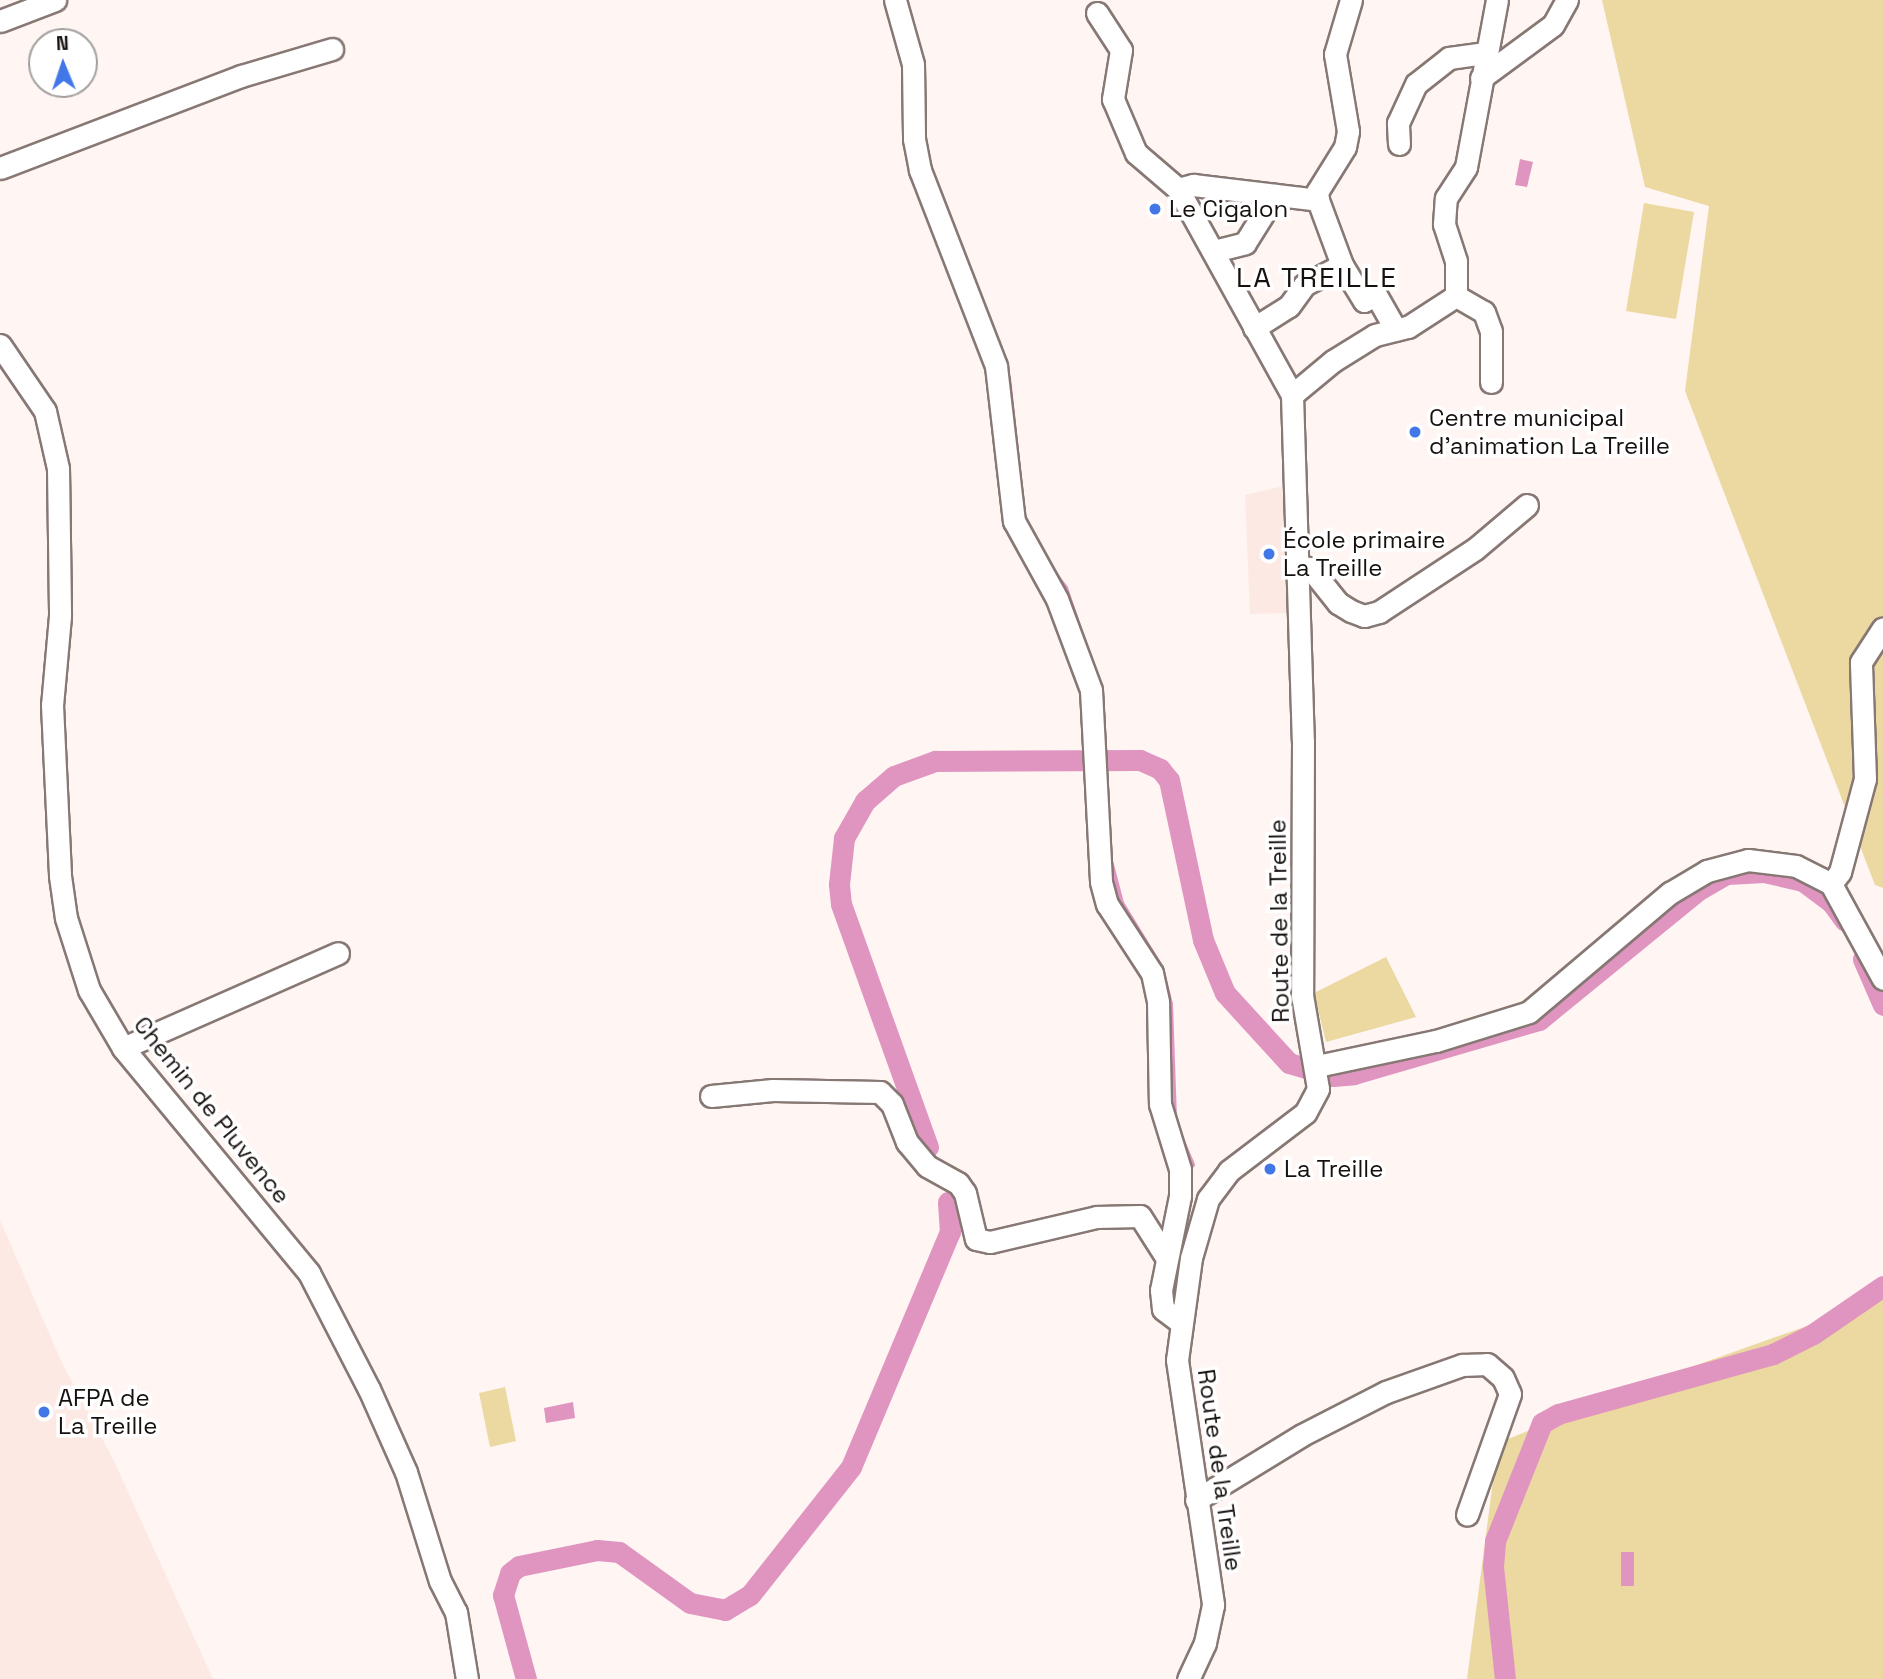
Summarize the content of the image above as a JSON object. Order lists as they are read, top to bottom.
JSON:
{
  "streets": {
    "street": ["Route de la Treille", "Chemin de Pluvence"]
  },
  "districts": ["LA TREILLE"],
  "places": [
    "Le Cigalon",
    "Centre municipal d'animation La Treille",
    "École primaire La Treille",
    "La Treille",
    "AFPA de La Treille"
  ],
  "north": "top"
}
